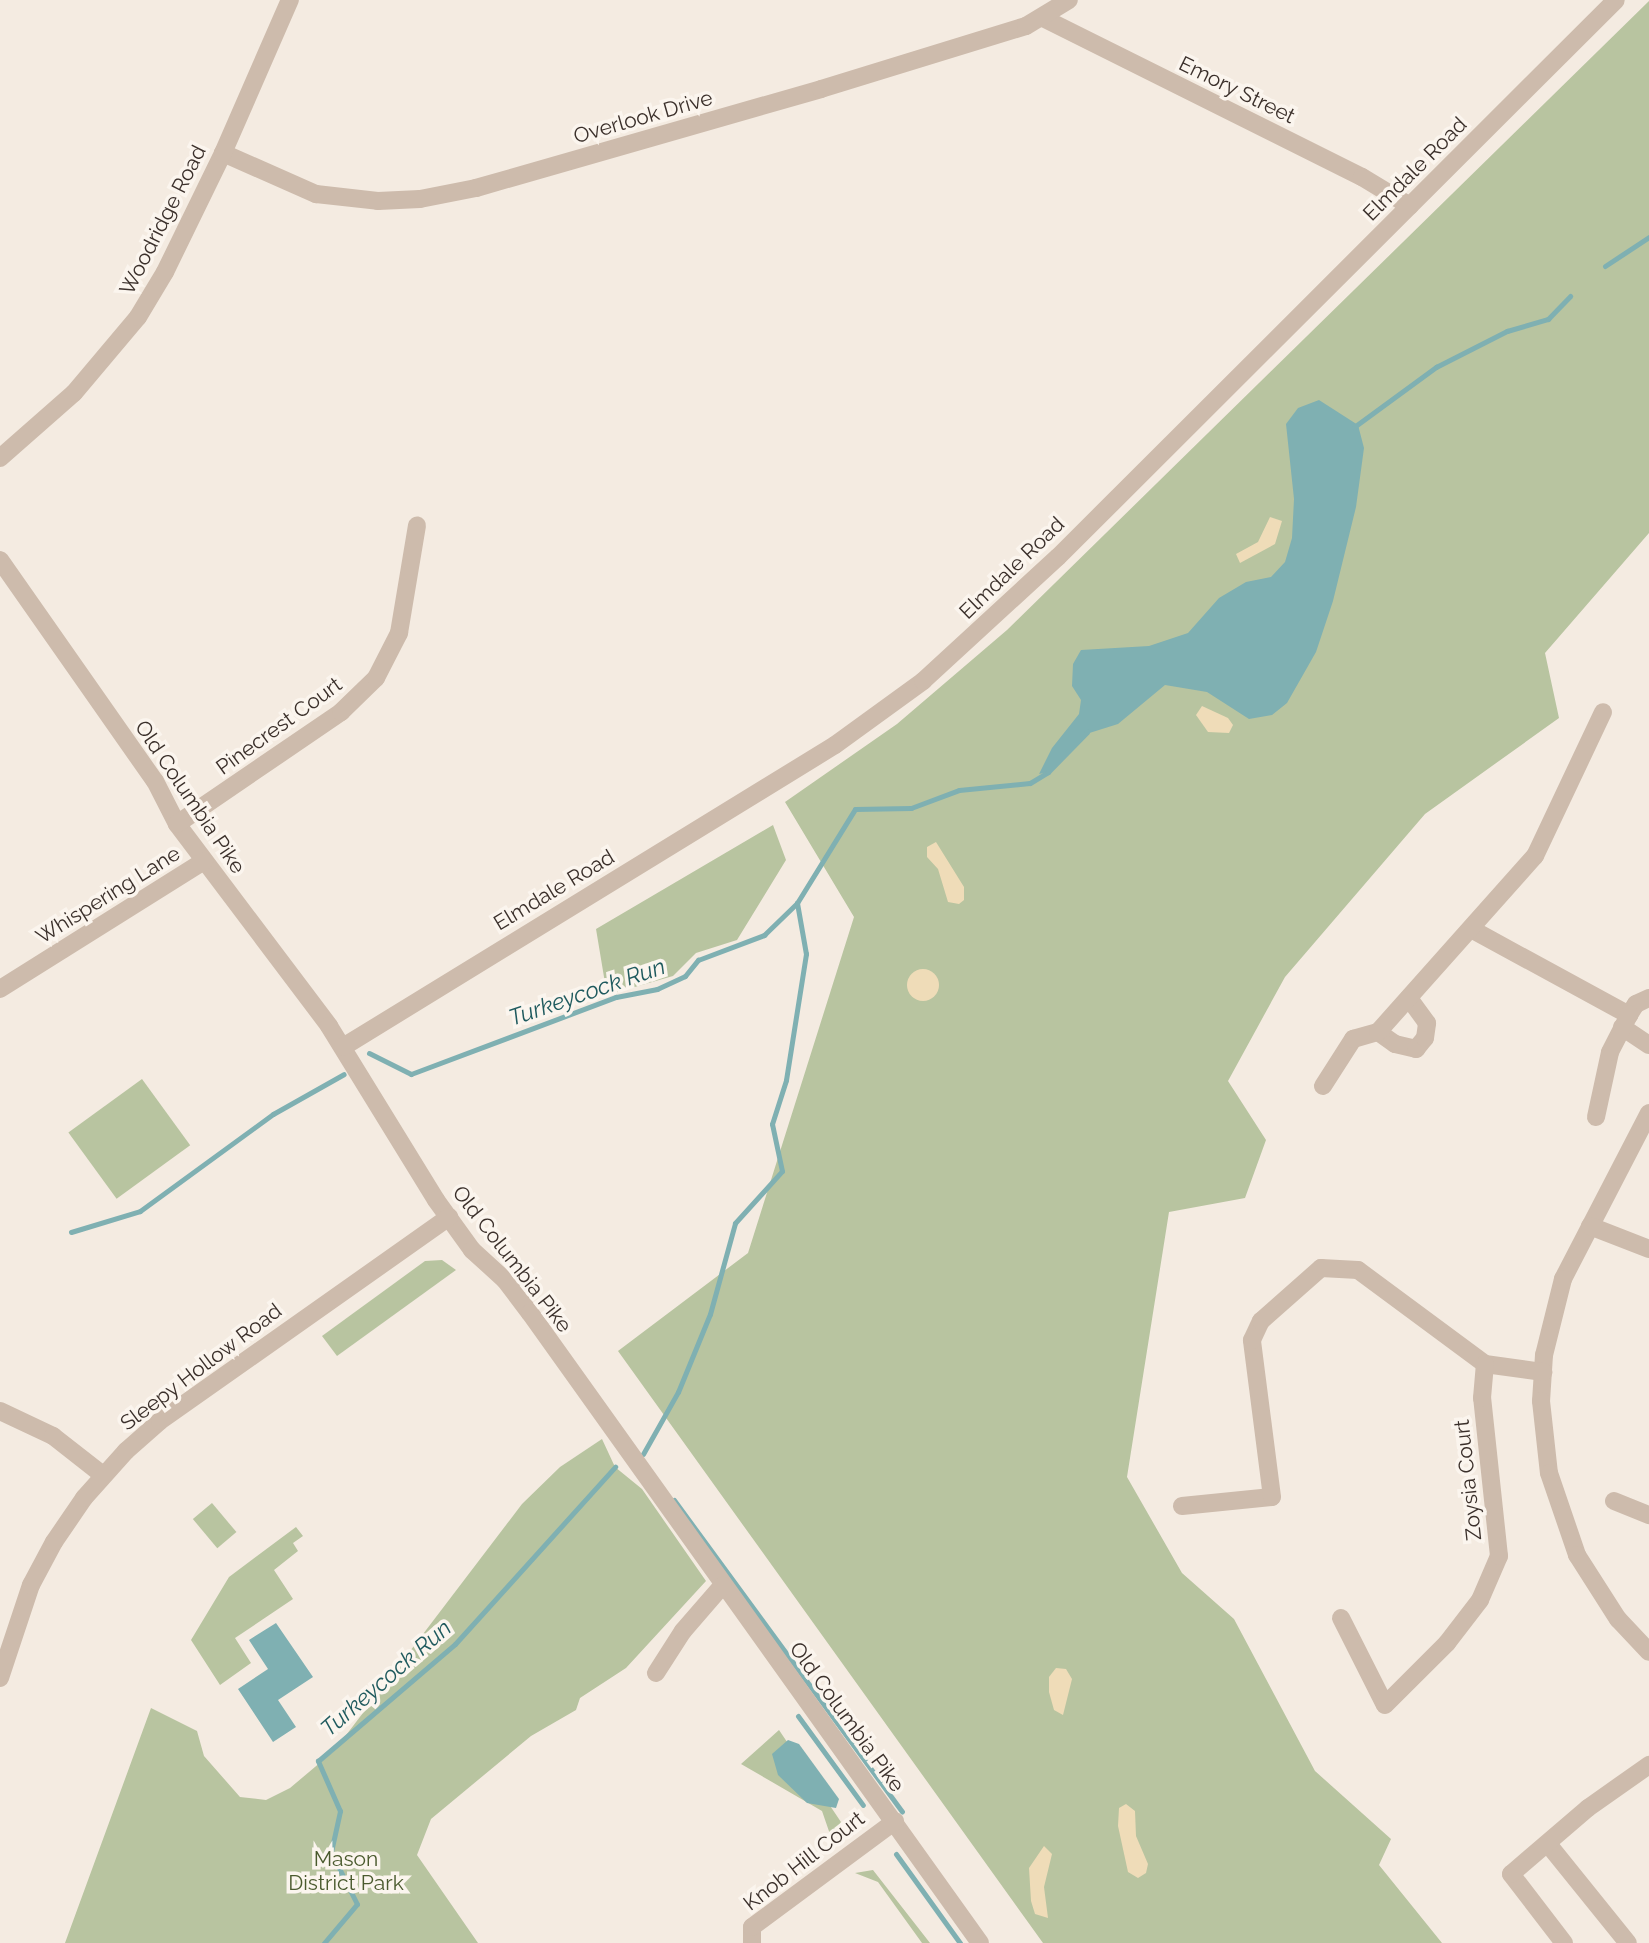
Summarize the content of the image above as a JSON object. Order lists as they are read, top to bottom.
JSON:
{
  "streets": {
    "street": [
      "Emory Street",
      "Overlook Drive",
      "Elmdale Road",
      "Woodridge Road",
      "Pinecrest Court",
      "Old Columbia Pike",
      "Whispering Lane",
      "Sleepy Hollow Road",
      "Zoysia Court",
      "Knob Hill Court"
    ]
  },
  "crossings": [
    ["Emory Street", "Overlook Drive"],
    ["Emory Street", "Elmdale Road"],
    ["Overlook Drive", "Woodridge Road"],
    ["Elmdale Road", "Old Columbia Pike"],
    ["Pinecrest Court", "Old Columbia Pike"],
    ["Old Columbia Pike", "Whispering Lane"],
    ["Old Columbia Pike", "Sleepy Hollow Road"],
    ["Old Columbia Pike", "Knob Hill Court"]
  ],
  "water": ["Turkeycock Run"],
  "parks": ["Mason District Park"]
}
